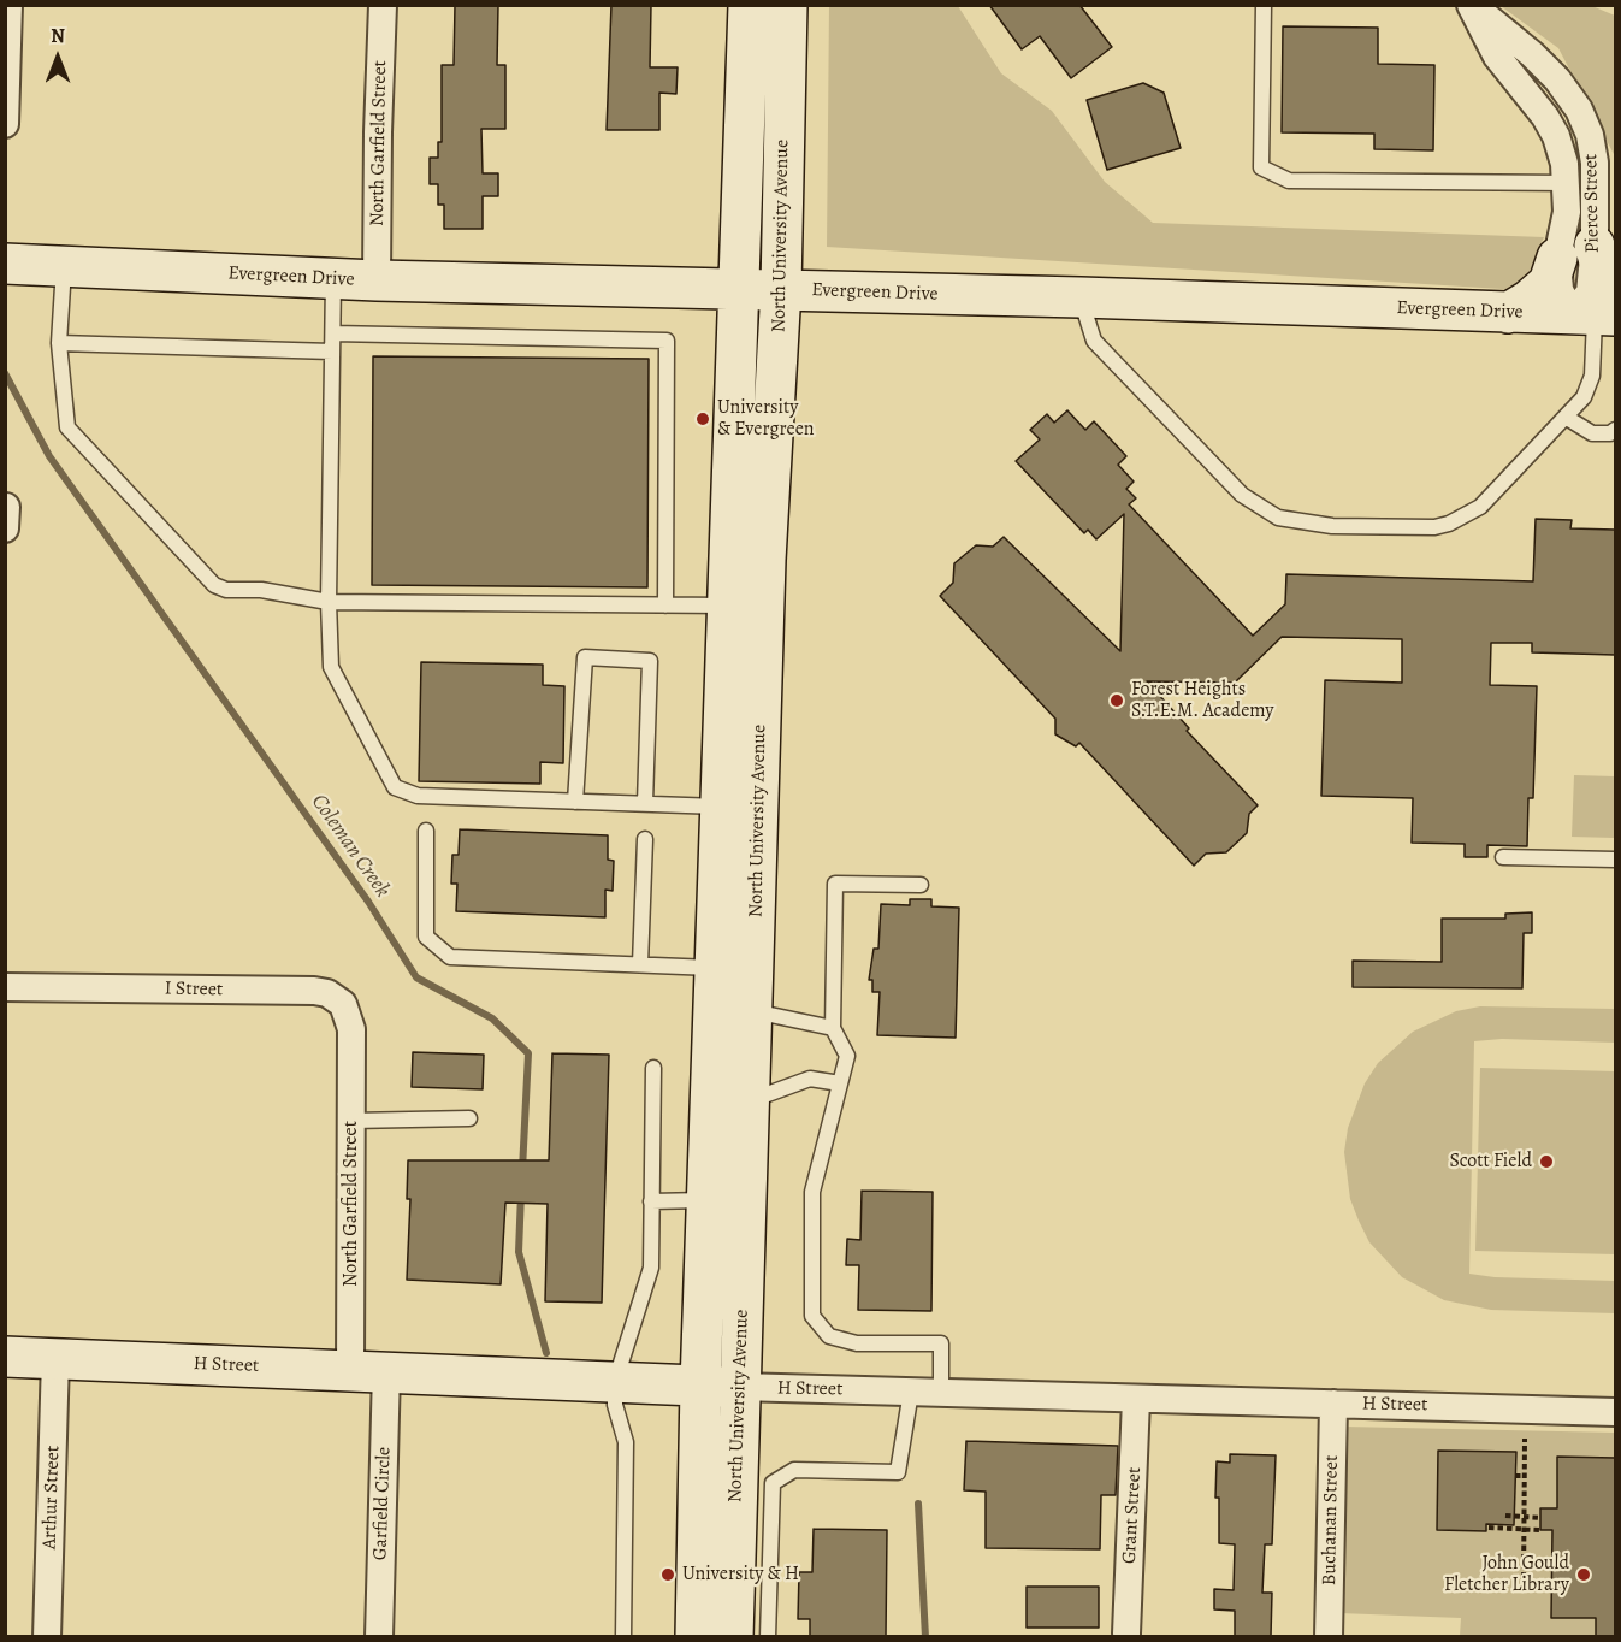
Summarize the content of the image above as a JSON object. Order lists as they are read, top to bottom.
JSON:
{
  "streets": {
    "main road": ["North University Avenue", "Evergreen Drive", "H Street"],
    "street": [
      "North Garfield Street",
      "Pierce Street",
      "I Street",
      "Arthur Street",
      "Garfield Circle",
      "Grant Street",
      "Buchanan Street"
    ]
  },
  "crossings": [
    ["North Garfield Street", "Evergreen Drive"],
    ["North Garfield Street", "I Street"],
    ["North Garfield Street", "H Street"],
    ["North Garfield Street", "Garfield Circle"],
    ["North University Avenue", "Evergreen Drive"],
    ["North University Avenue", "H Street"],
    ["H Street", "Arthur Street"],
    ["H Street", "Garfield Circle"],
    ["H Street", "Grant Street"],
    ["H Street", "Buchanan Street"]
  ],
  "water": ["Coleman Creek"],
  "places": [
    "University & Evergreen",
    "Forest Heights S.T.E.M. Academy",
    "Scott Field",
    "University & H",
    "John Gould Fletcher Library"
  ],
  "north": "top"
}
